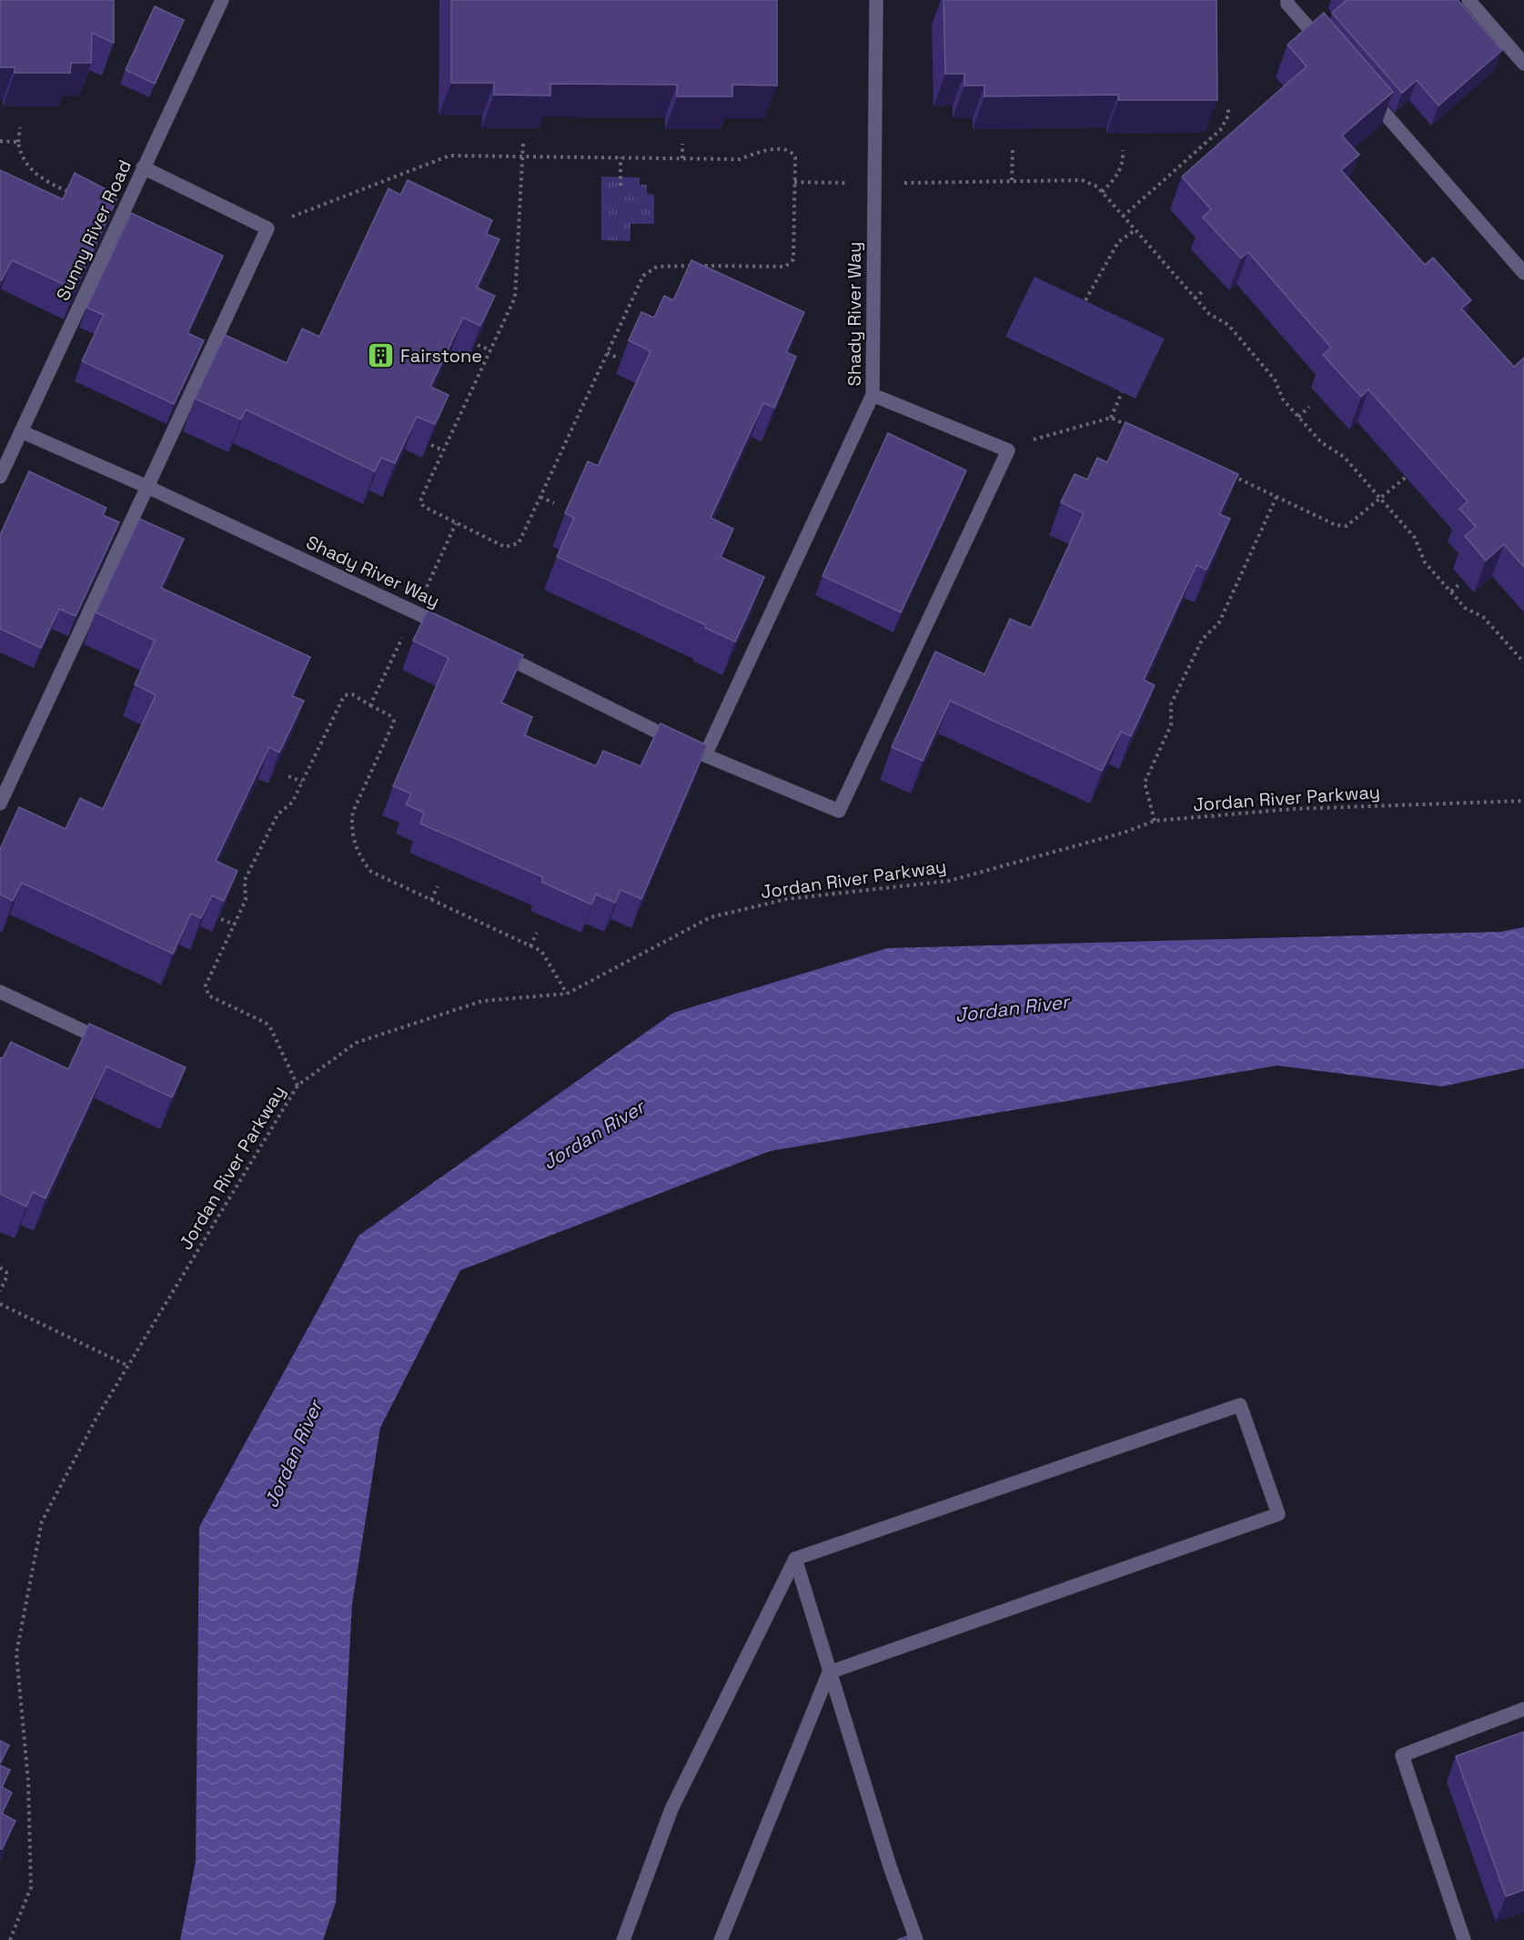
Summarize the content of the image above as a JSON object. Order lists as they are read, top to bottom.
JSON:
{
  "streets": {
    "street": ["Sunny River Road", "Shady River Way"],
    "path": ["Jordan River Parkway"]
  },
  "crossings": [
    ["Sunny River Road", "Shady River Way"]
  ],
  "water": ["Jordan River"],
  "places": {
    "building": ["Fairstone"]
  }
}
